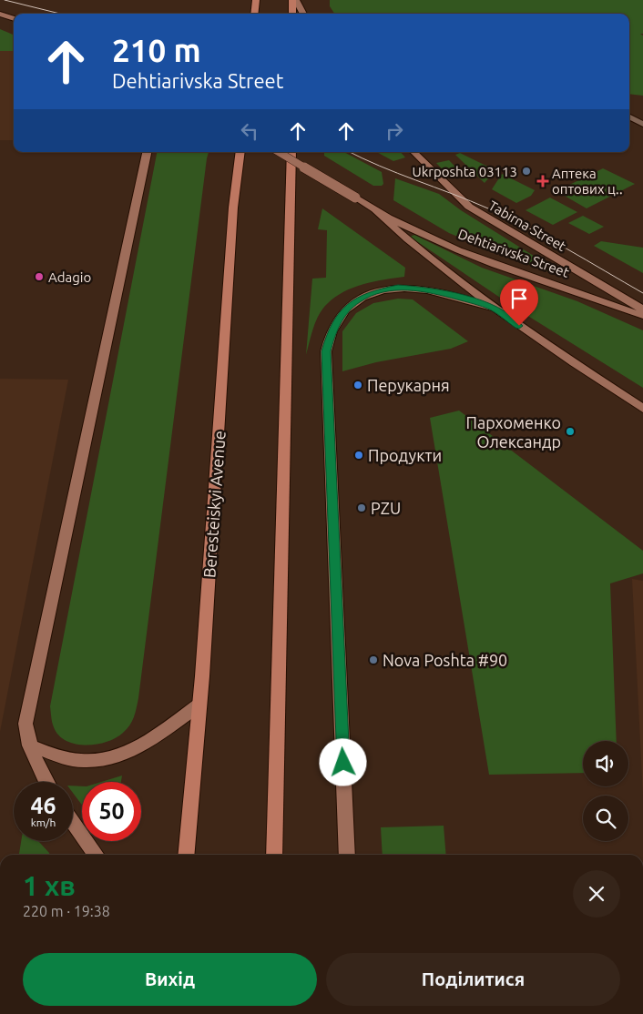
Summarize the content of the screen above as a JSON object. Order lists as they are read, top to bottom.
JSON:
{
  "streets": {
    "main road": ["Tabirna Street", "Dehtiarivska Street", "Beresteiskyi Avenue"]
  },
  "places": {
    "other": [
      "Ukrposhta 03113",
      "Adagio",
      "Перукарня",
      "Пархоменко Олександр",
      "Продукти",
      "PZU",
      "Nova Poshta #90"
    ],
    "health": ["Аптека оптових ц‥"]
  },
  "page": {
    "turn": ["210 m", "Dehtiarivska Street"],
    "speed": "46 km/h",
    "limit": "50",
    "heading": ["1 хв", "220 m · 19:38"],
    "buttons": ["Вихід", "Поділитися"]
  }
}
